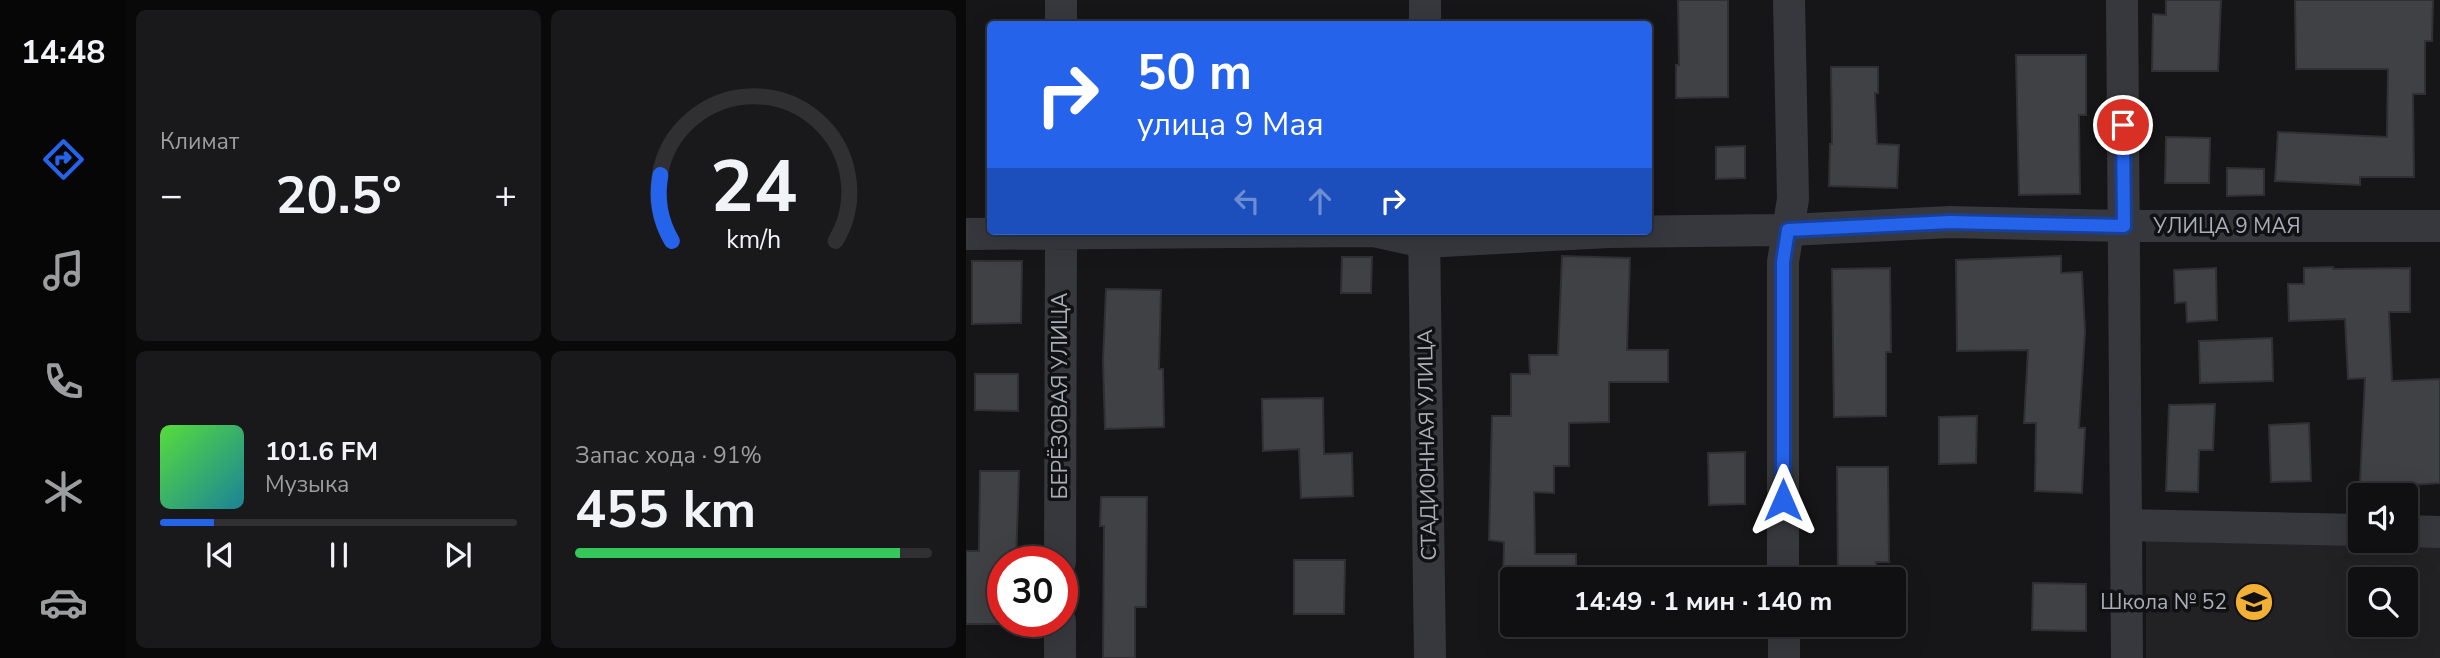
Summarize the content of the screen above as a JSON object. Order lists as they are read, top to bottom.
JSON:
{
  "streets": {
    "street": ["УЛИЦА 9 МАЯ", "БЕРЁЗОВАЯ УЛИЦА", "СТАДИОННАЯ УЛИЦА"]
  },
  "crossings": [
    ["УЛИЦА 9 МАЯ", "СТАДИОННАЯ УЛИЦА"]
  ],
  "places": {
    "school or university": ["Школа № 52"]
  },
  "page": {
    "tabs": "14:48",
    "tile": [
      "Климат",
      ["Запас хода · 91%", "455 km"]
    ],
    "turn": ["50 m", "улица 9 Мая"],
    "heat": ["−", "20.5°", "+"],
    "song": ["101.6 FM", "Музыка"],
    "limit": "30",
    "trip": "14:49 · 1 мин · 140 m",
    "gauge": ["24", "km/h"]
  }
}
